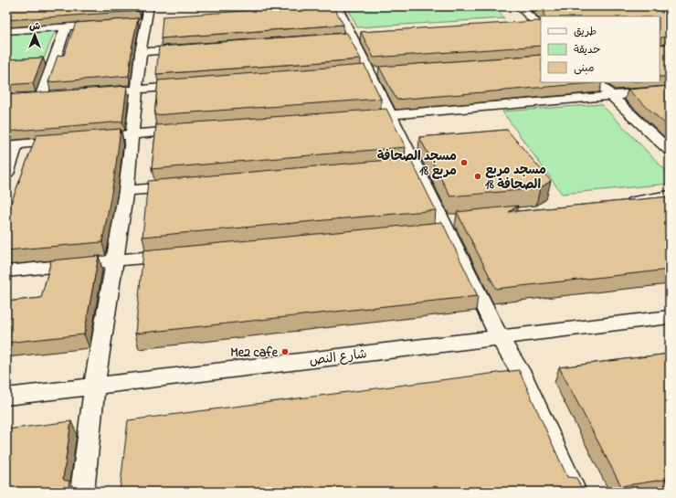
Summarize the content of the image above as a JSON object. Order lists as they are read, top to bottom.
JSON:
{
  "streets": {
    "street": ["شارع النص"]
  },
  "places": ["مسجد الصحافة مربع 18", "مسجد مربع 18 الصحافة", "Me2 cafe"],
  "legend": ["طريق", "حديقة", "مبنى"],
  "north": "top"
}
